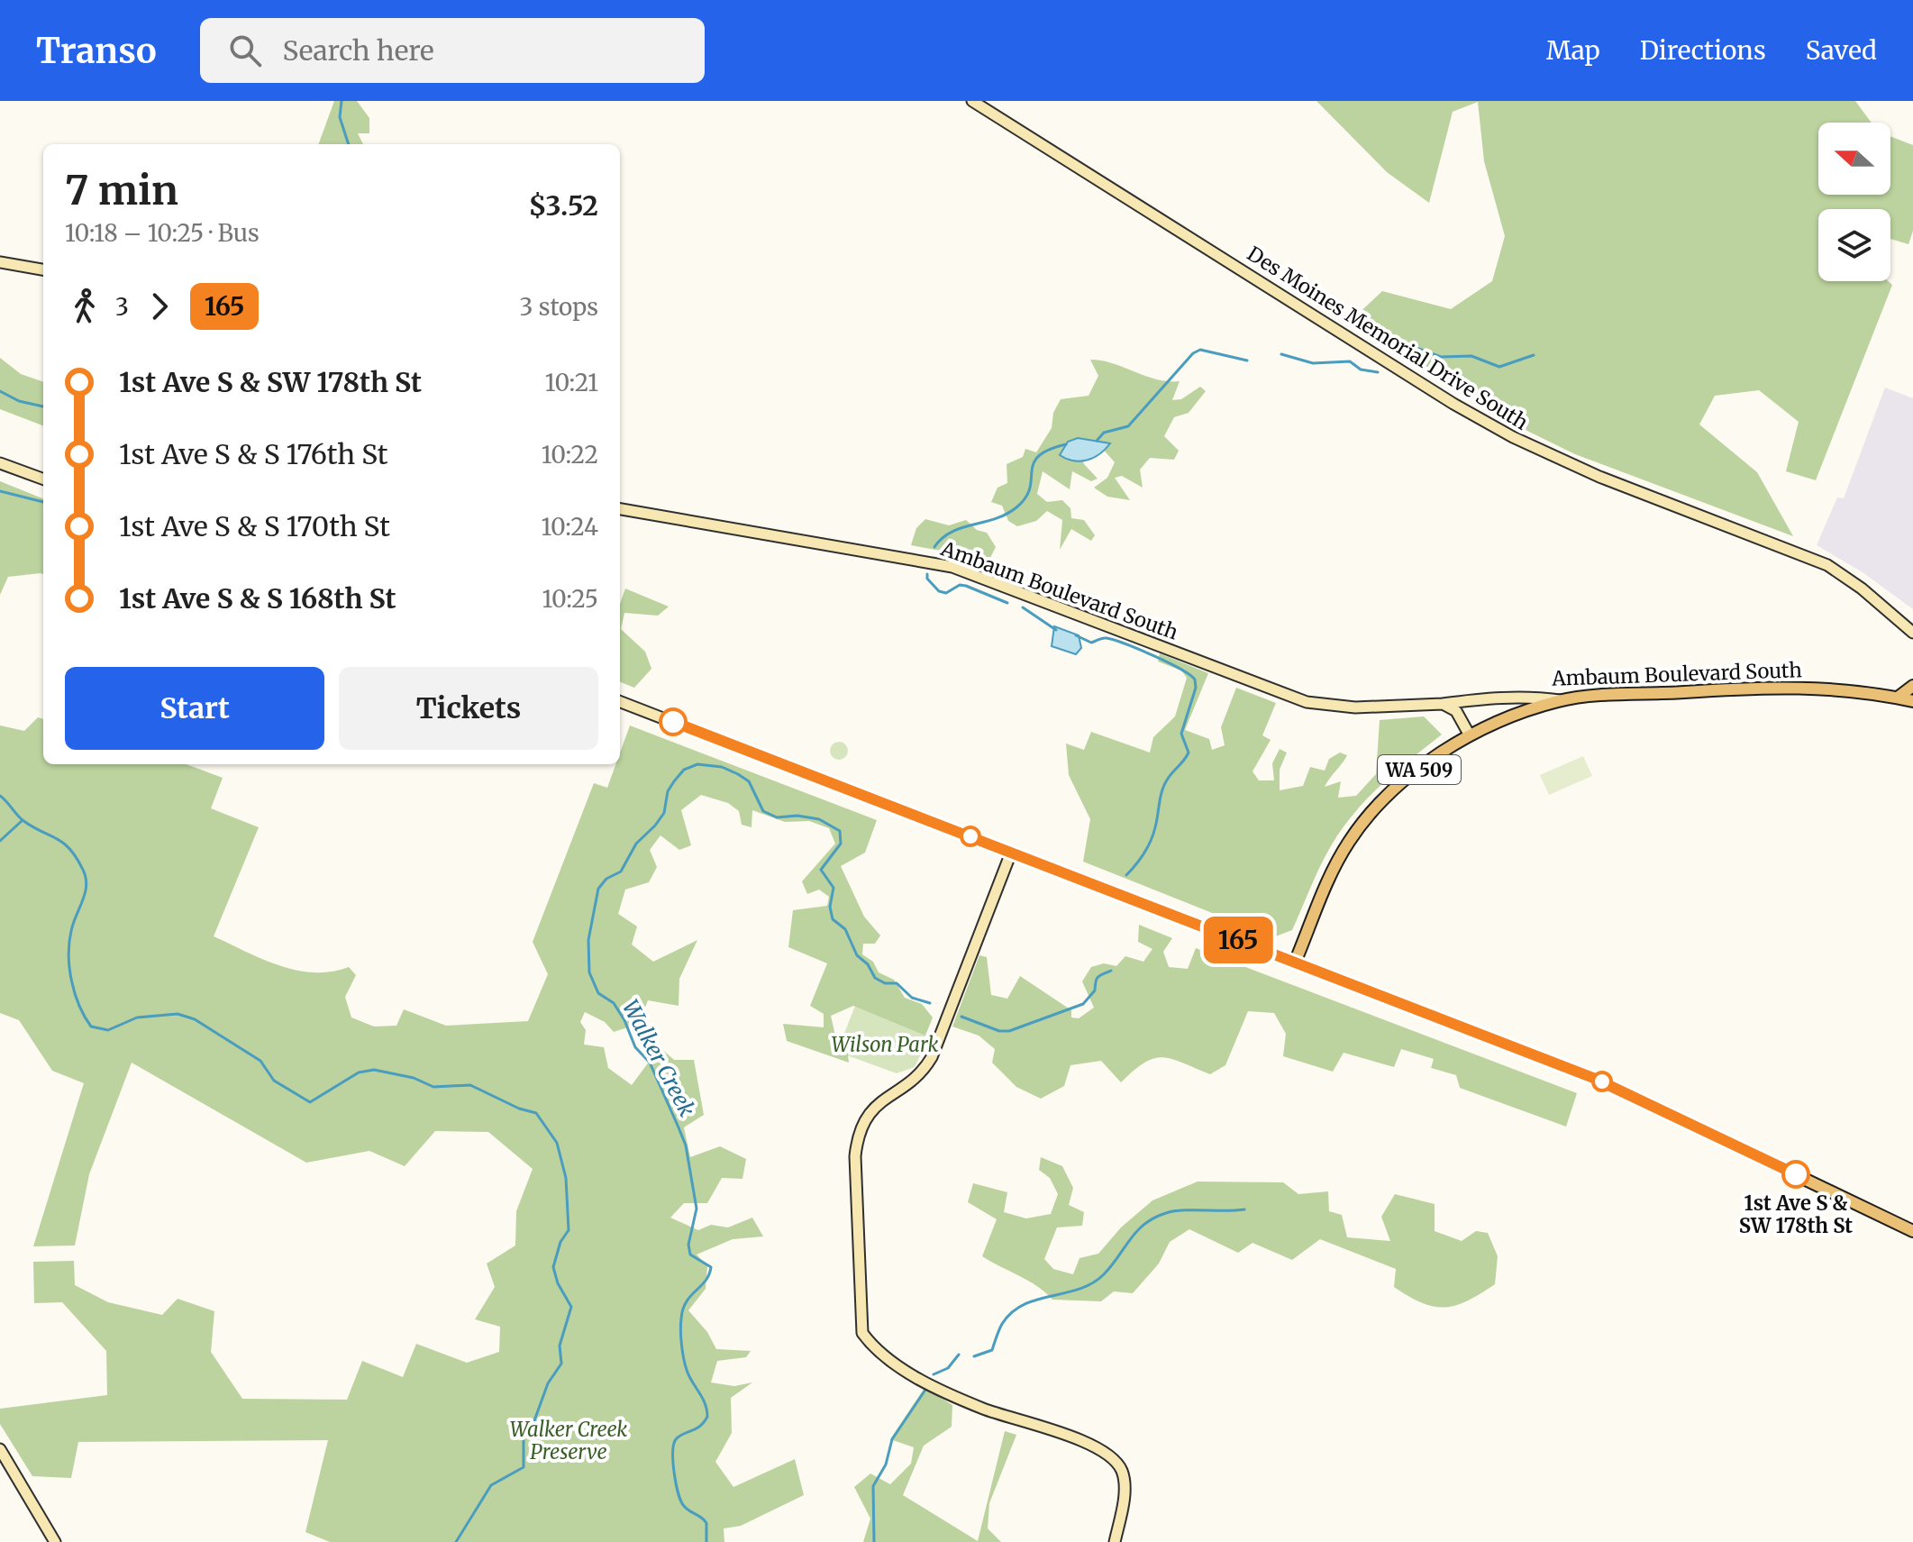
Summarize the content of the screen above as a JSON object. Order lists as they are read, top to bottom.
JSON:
{
  "streets": {
    "main road": ["Ambaum Boulevard South", "WA 509"],
    "street": ["Des Moines Memorial Drive South"]
  },
  "crossings": [
    ["Ambaum Boulevard South", "WA 509"]
  ],
  "water": ["Walker Creek"],
  "parks": ["Wilson Park", "Walker Creek Preserve"],
  "places": ["1st Ave S & SW 178th St"],
  "lines": ["bus line 165"],
  "north": "left",
  "page": {
    "header": "Transo",
    "search": "Search here",
    "nav": ["Map", "Directions", "Saved"],
    "on_map": "165",
    "heading": ["7 min", "10:18 – 10:25 · Bus", "$3.52"],
    "legs": ["3", "165", "3 stops"],
    "list": [
      {
        "name": "1st Ave S & SW 178th St",
        "value": "10:21"
      },
      {
        "name": "1st Ave S & S 176th St",
        "value": "10:22"
      },
      {
        "name": "1st Ave S & S 170th St",
        "value": "10:24"
      },
      {
        "name": "1st Ave S & S 168th St",
        "value": "10:25"
      }
    ],
    "buttons": ["Start", "Tickets"]
  }
}
